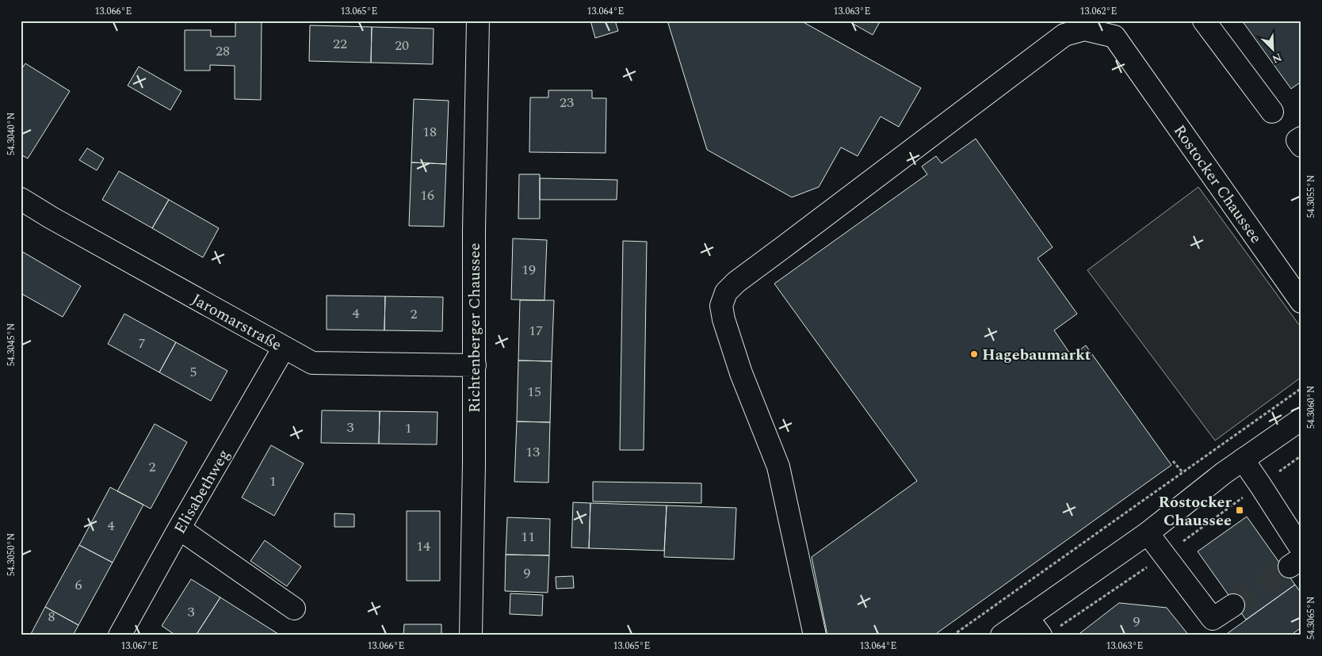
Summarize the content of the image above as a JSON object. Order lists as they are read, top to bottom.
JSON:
{
  "streets": {
    "street": [
      "Rostocker Chaussee",
      "Jaromarstraße",
      "Richtenberger Chaussee",
      "Elisabethweg"
    ]
  },
  "crossings": [
    ["Jaromarstraße", "Richtenberger Chaussee"],
    ["Jaromarstraße", "Elisabethweg"]
  ],
  "places": {
    "other": ["Hagebaumarkt"],
    "transit": ["Rostocker Chaussee"]
  },
  "house_numbers": [
    "22",
    "20",
    "28",
    "23",
    "18",
    "16",
    "19",
    "4",
    "2",
    "17",
    "7",
    "5",
    "15",
    "3",
    "1",
    "13",
    "2",
    "1",
    "4",
    "11",
    "14",
    "9",
    "6",
    "3",
    "8",
    "9"
  ],
  "north": "bottom right",
  "coordinates": [
    "13.066°E",
    "13.065°E",
    "13.064°E",
    "13.063°E",
    "13.062°E",
    "54.3040°N",
    "54.3055°N",
    "54.3045°N",
    "54.3060°N",
    "54.3050°N",
    "54.3065°N",
    "13.067°E"
  ]
}
